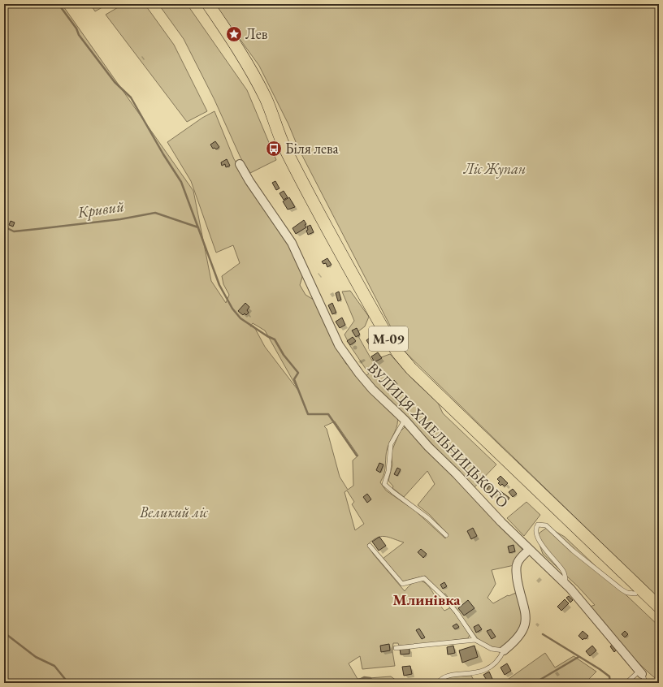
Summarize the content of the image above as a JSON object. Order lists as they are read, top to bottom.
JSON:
{
  "streets": {
    "main road": ["М-09"],
    "street": ["ВУЛИЦЯ ХМЕЛЬНИЦЬКОГО"]
  },
  "districts": ["Млинівка"],
  "water": ["Кривий"],
  "parks": ["Ліс Жупан", "Великий ліс"],
  "places": {
    "place": ["Лев"],
    "bus stop": ["Бiля лева"]
  }
}
